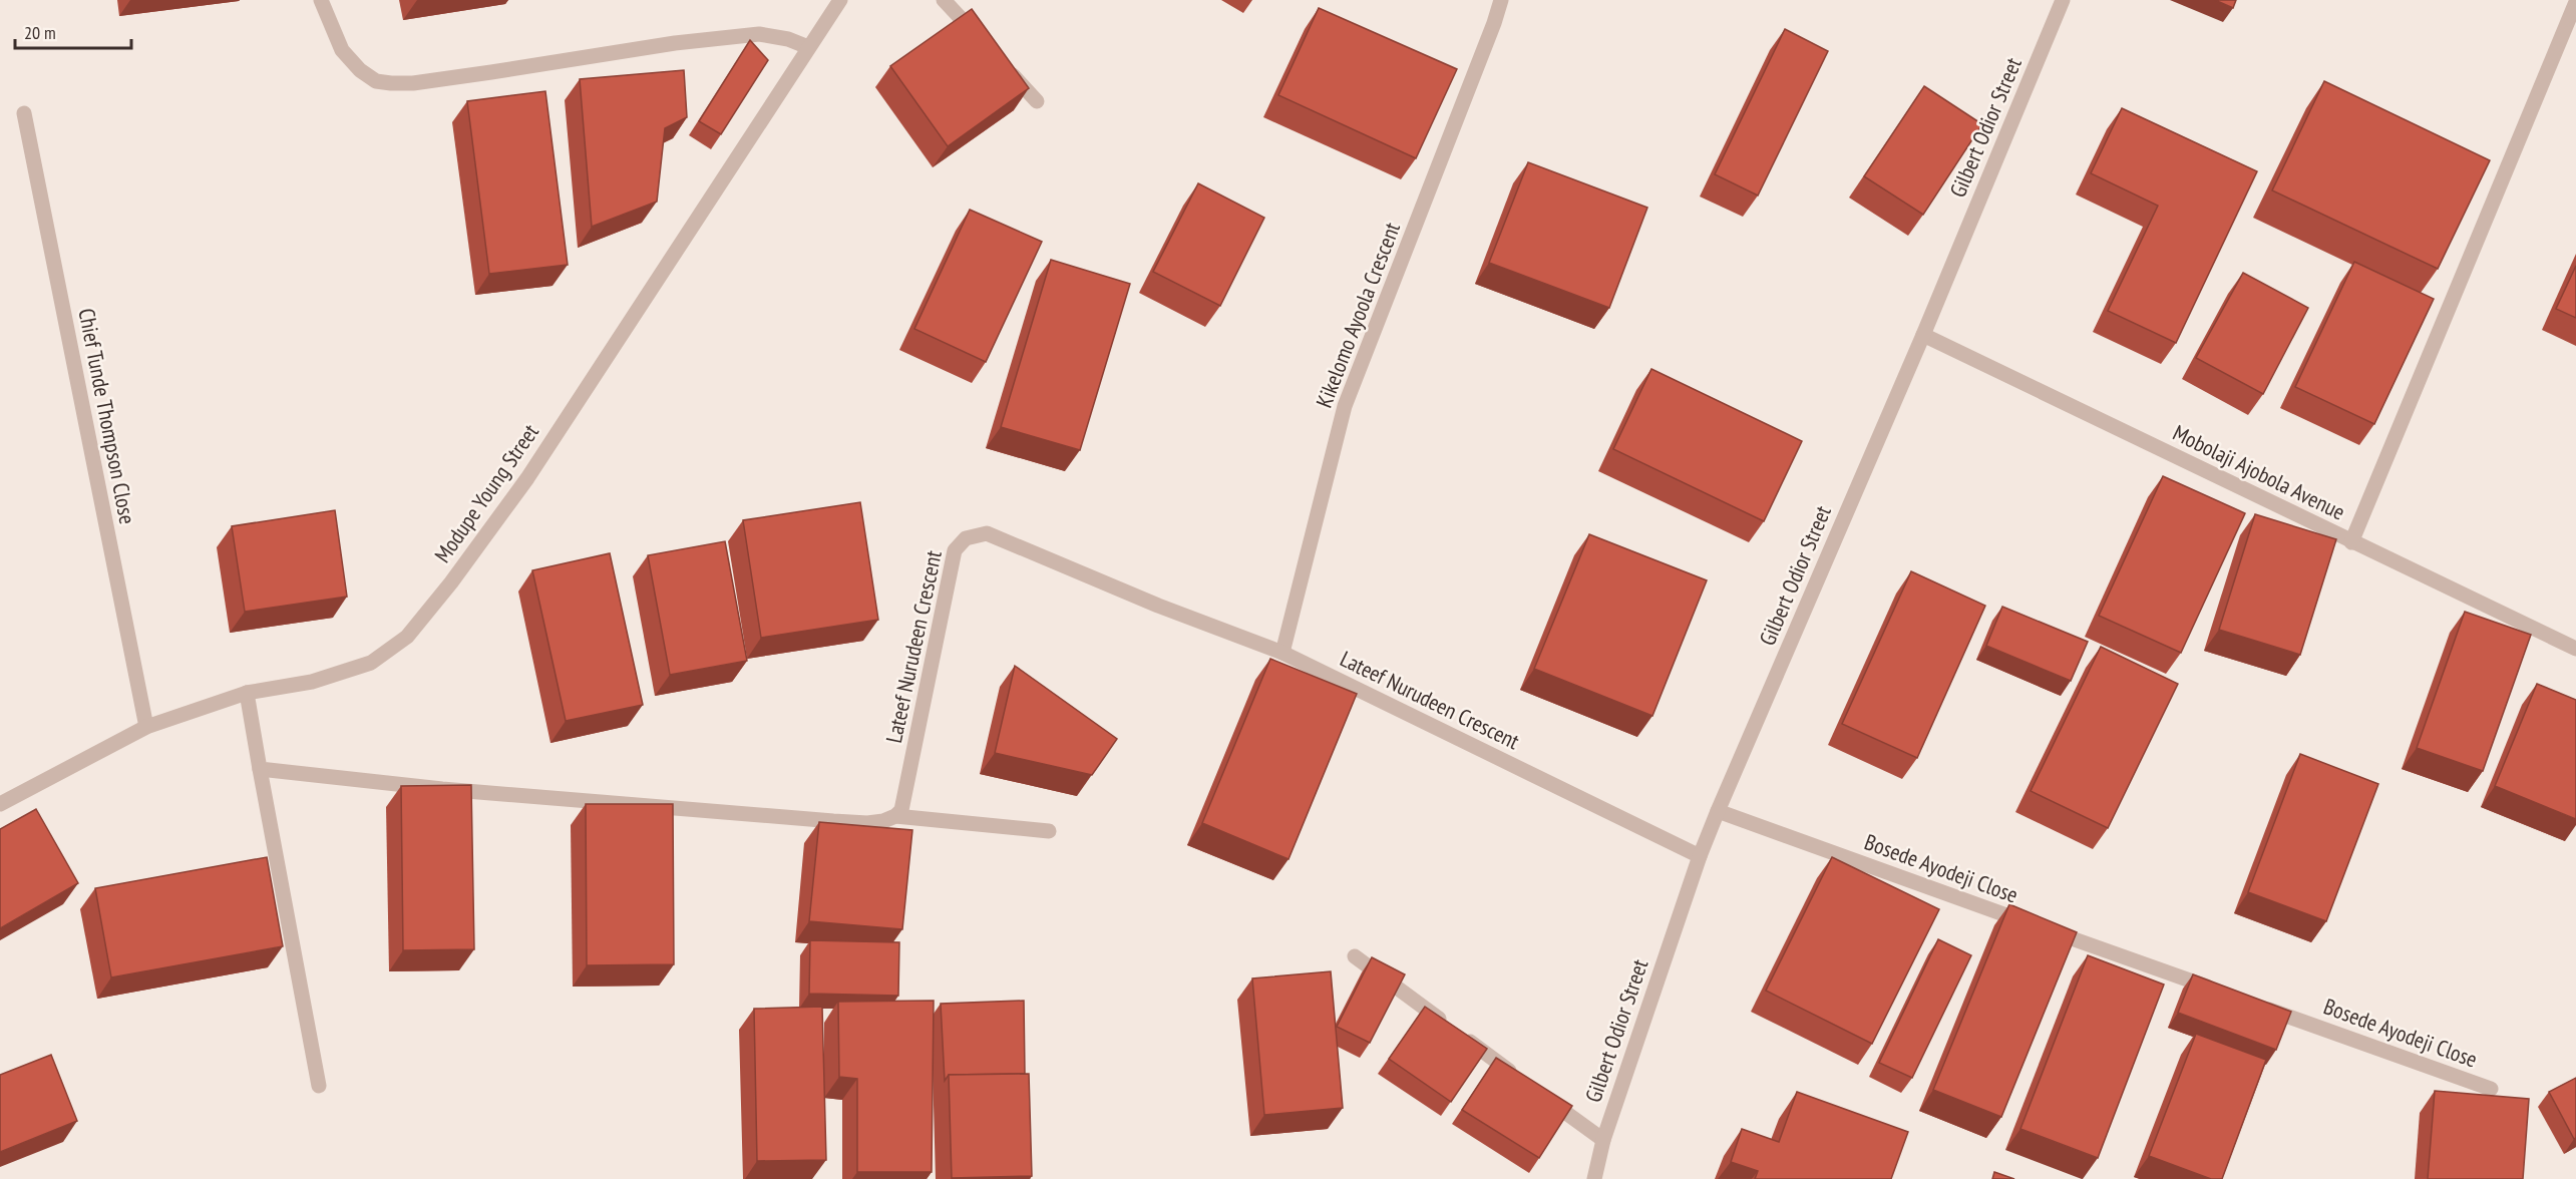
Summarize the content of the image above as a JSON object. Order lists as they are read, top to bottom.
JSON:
{
  "streets": {
    "street": [
      "Gilbert Odior Street",
      "Kikelomo Ayoola Crescent",
      "Chief Tunde Thompson Close",
      "Mobolaji Ajobola Avenue",
      "Modupe Young Street",
      "Lateef Nurudeen Crescent",
      "Bosede Ayodeji Close"
    ]
  },
  "crossings": [
    ["Gilbert Odior Street", "Mobolaji Ajobola Avenue"],
    ["Gilbert Odior Street", "Lateef Nurudeen Crescent"],
    ["Gilbert Odior Street", "Bosede Ayodeji Close"],
    ["Kikelomo Ayoola Crescent", "Lateef Nurudeen Crescent"],
    ["Chief Tunde Thompson Close", "Modupe Young Street"]
  ],
  "scale_bar": "20 m"
}
